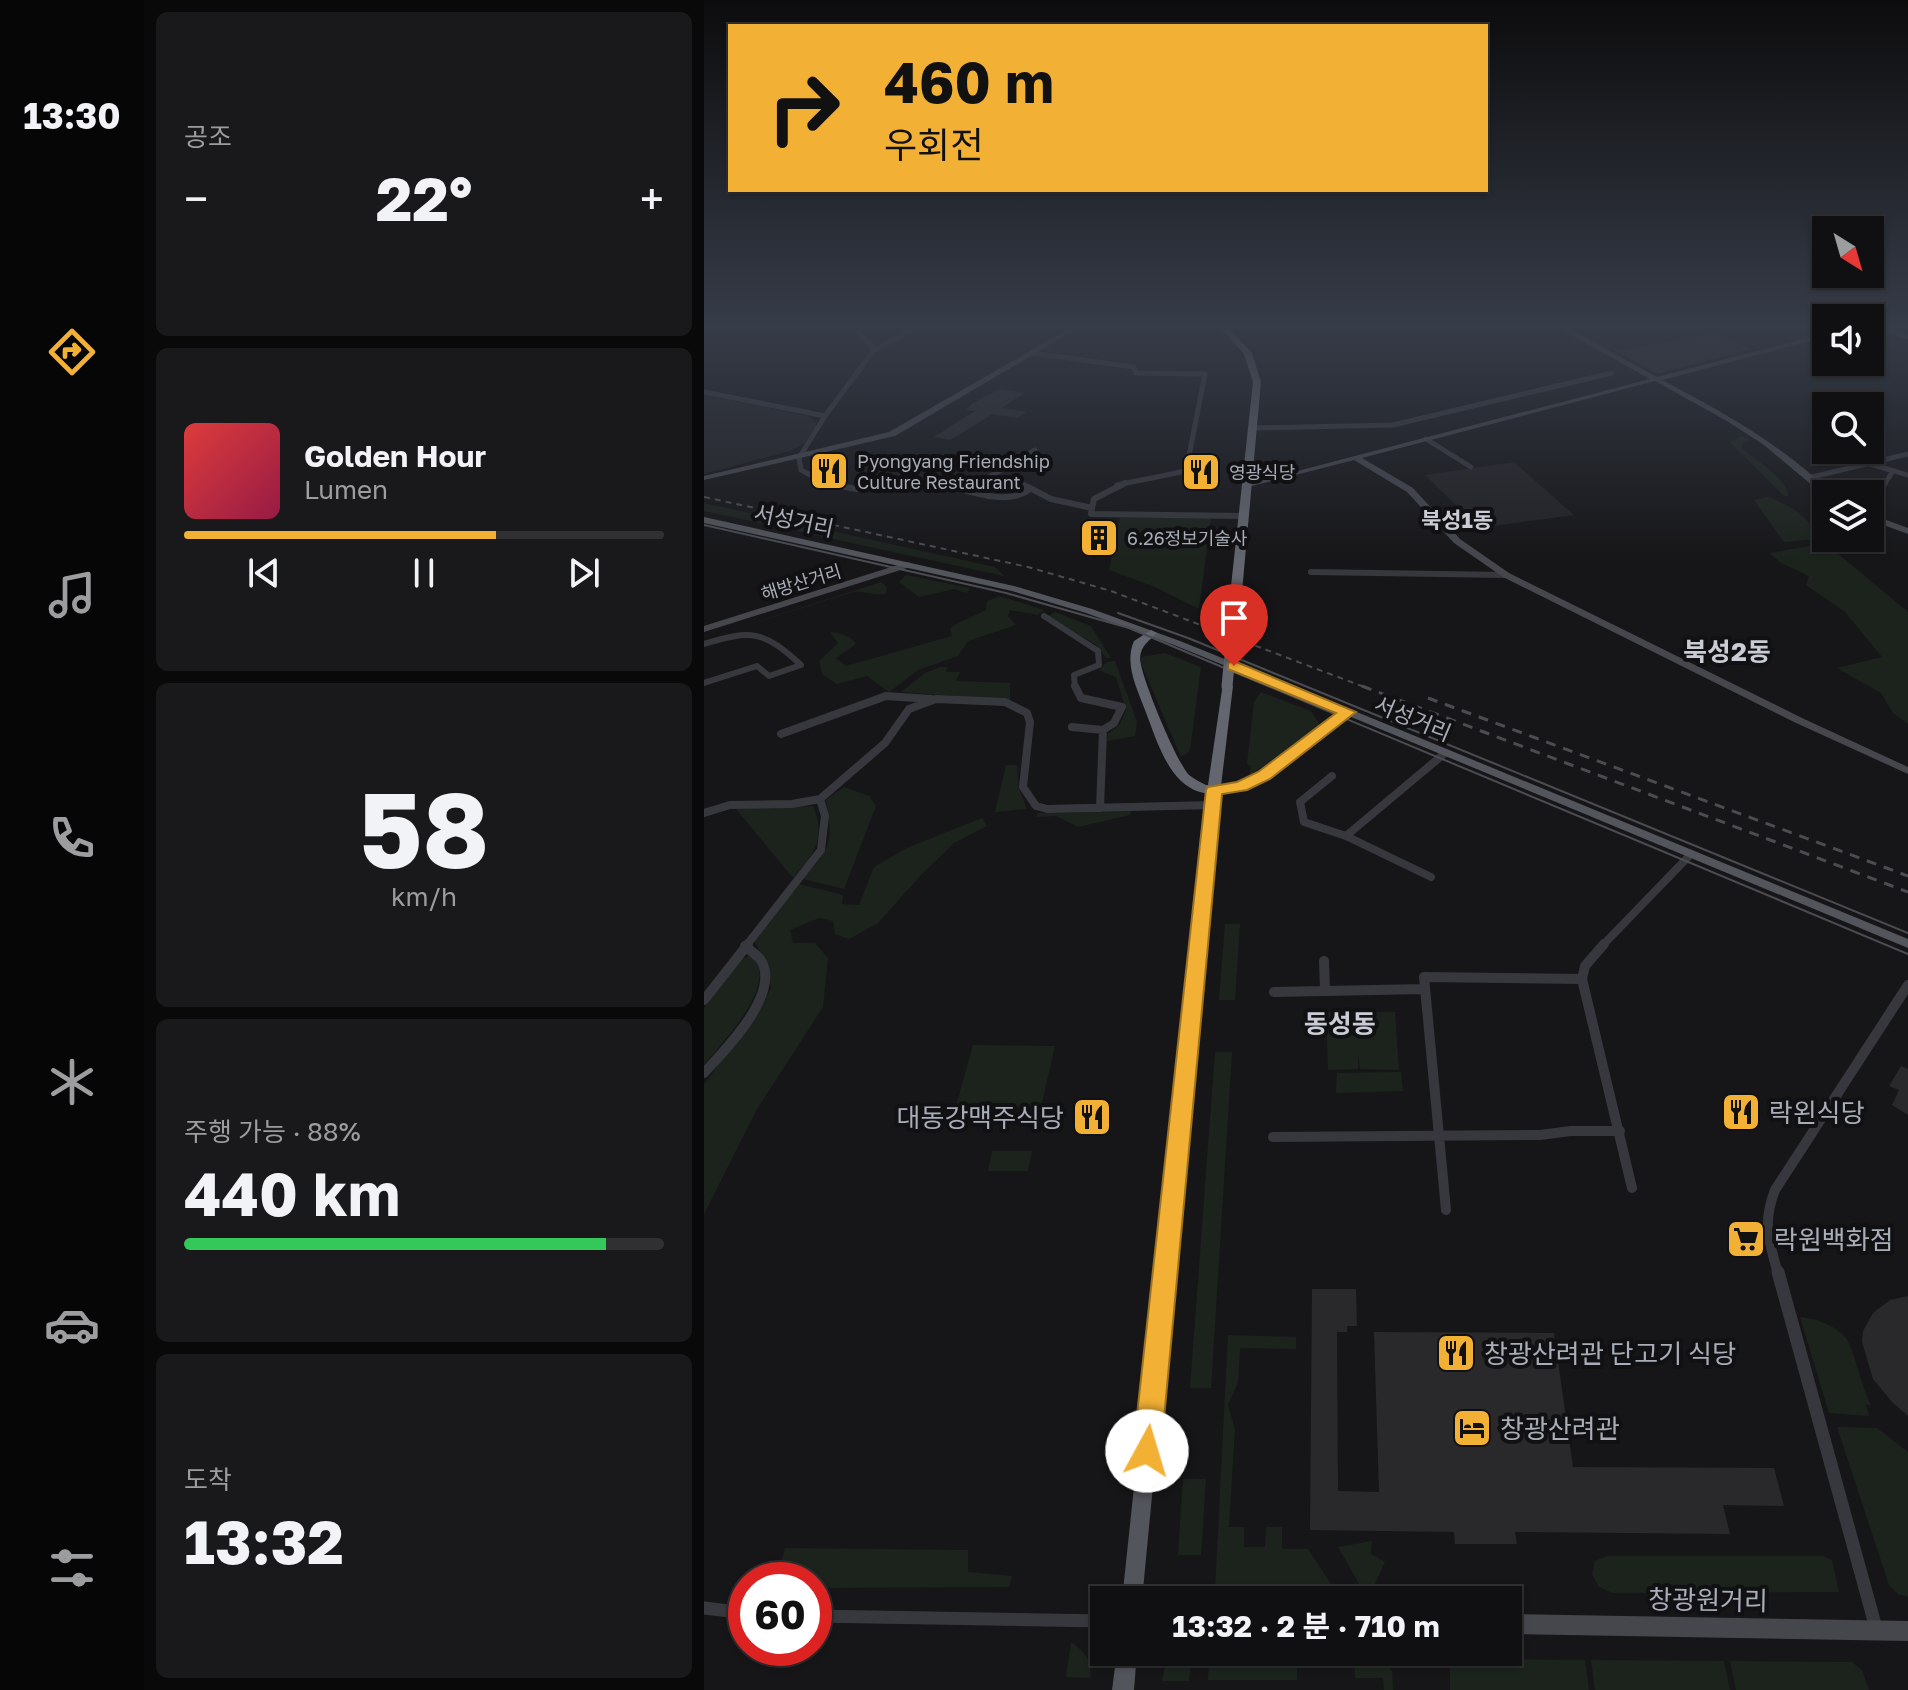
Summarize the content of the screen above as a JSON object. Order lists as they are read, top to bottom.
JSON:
{
  "streets": {
    "main road": ["서성거리"],
    "street": ["해방산거리", "창광원거리"]
  },
  "crossings": [
    ["서성거리", "해방산거리"]
  ],
  "districts": ["북성1동", "북성2동", "동성동"],
  "places": {
    "restaurant": [
      "Pyongyang Friendship Culture Restaurant",
      "영광식당",
      "락왼식당",
      "대동강맥주식당",
      "창광산려관 단고기 식당"
    ],
    "building": ["6.26정보기술사"],
    "supermarket": ["락원백화점"],
    "hotel": ["창광산려관"]
  },
  "north": "bottom right",
  "page": {
    "tabs": "13:30",
    "tile": [
      "공조",
      ["58", "km/h"],
      ["주행 가능 · 88%", "440 km"],
      ["도착", "13:32"]
    ],
    "turn": ["460 m", "우회전"],
    "heat": ["−", "22°", "+"],
    "song": ["Golden Hour", "Lumen"],
    "limit": "60",
    "trip": "13:32 · 2 분 · 710 m"
  }
}
